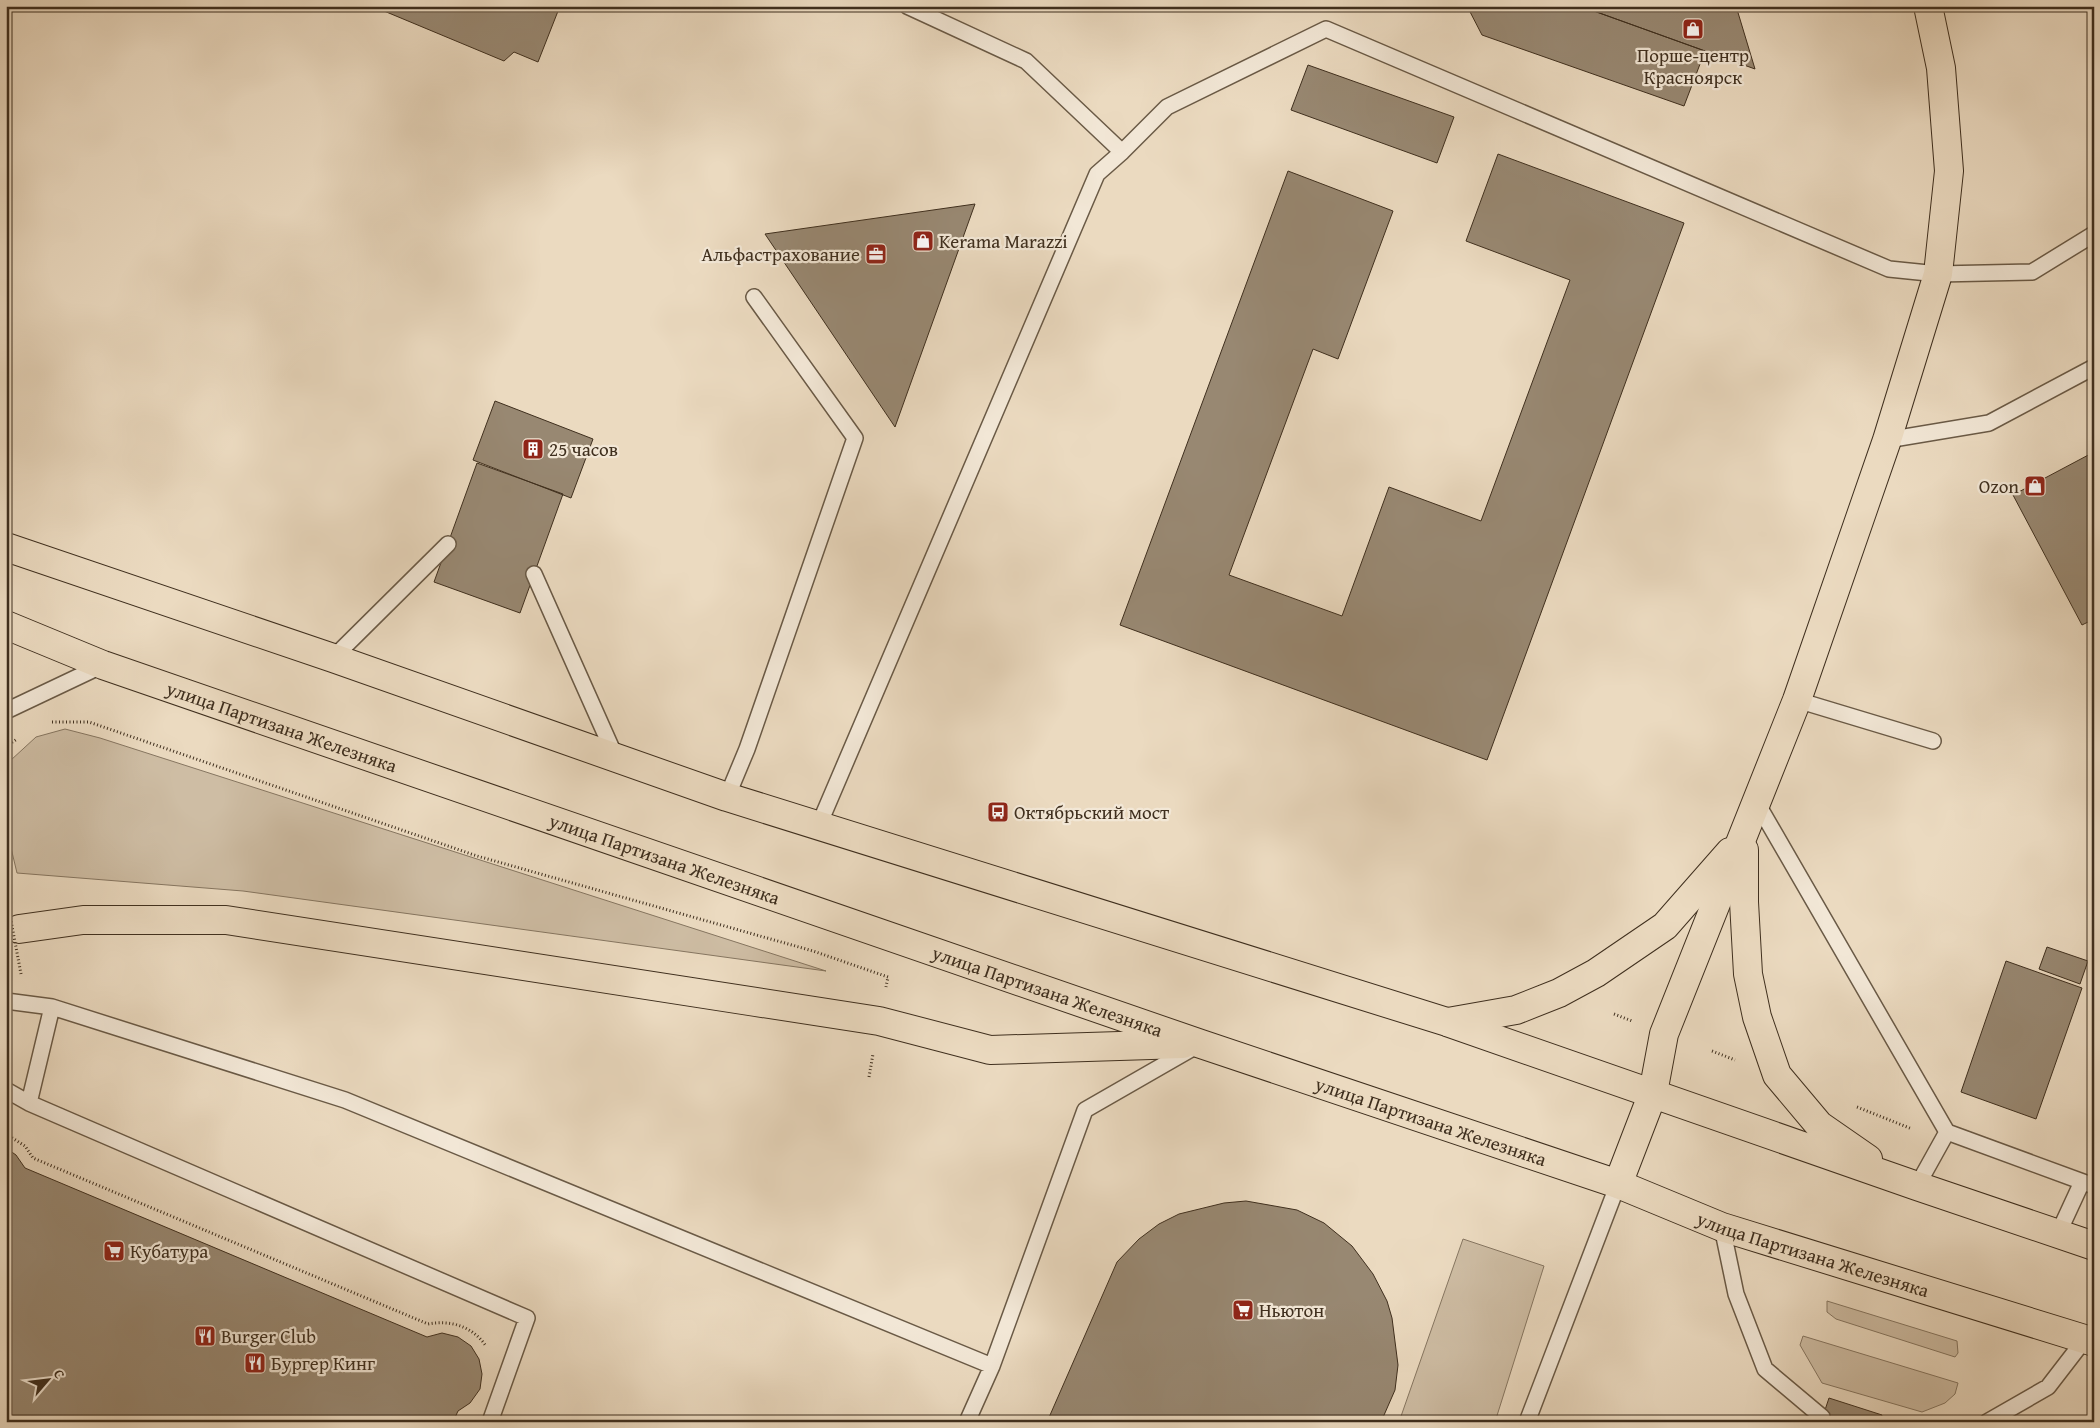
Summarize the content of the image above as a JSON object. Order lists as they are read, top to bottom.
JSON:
{
  "streets": {
    "main road": ["улица Партизана Железняка"]
  },
  "places": {
    "shop": ["Порше-центр Красноярск", "Kerama Marazzi", "Ozon"],
    "office": ["Альфастрахование"],
    "building": ["25 часов"],
    "bus stop": ["Октябрьский мост"],
    "supermarket": ["Кубатура", "Ньютон"],
    "restaurant": ["Burger Club", "Бургер Кинг"]
  },
  "north": "top right"
}
